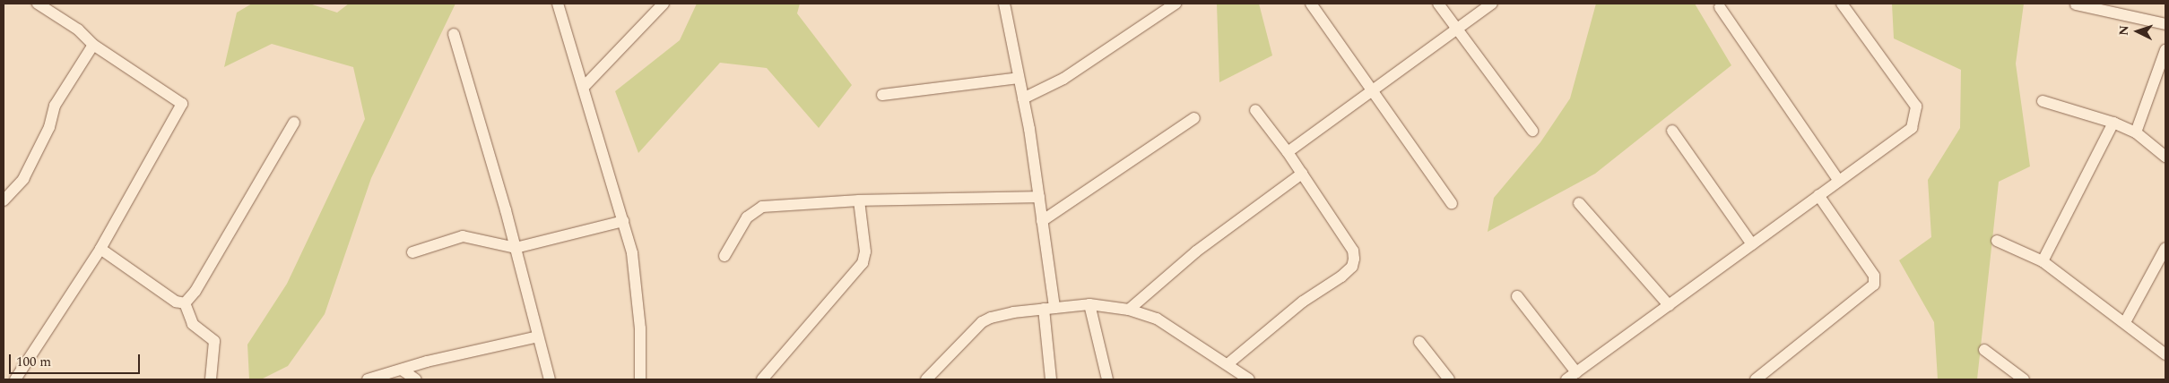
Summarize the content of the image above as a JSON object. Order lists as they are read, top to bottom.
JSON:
{
  "scale_bar": "100 m",
  "north": "left"
}
